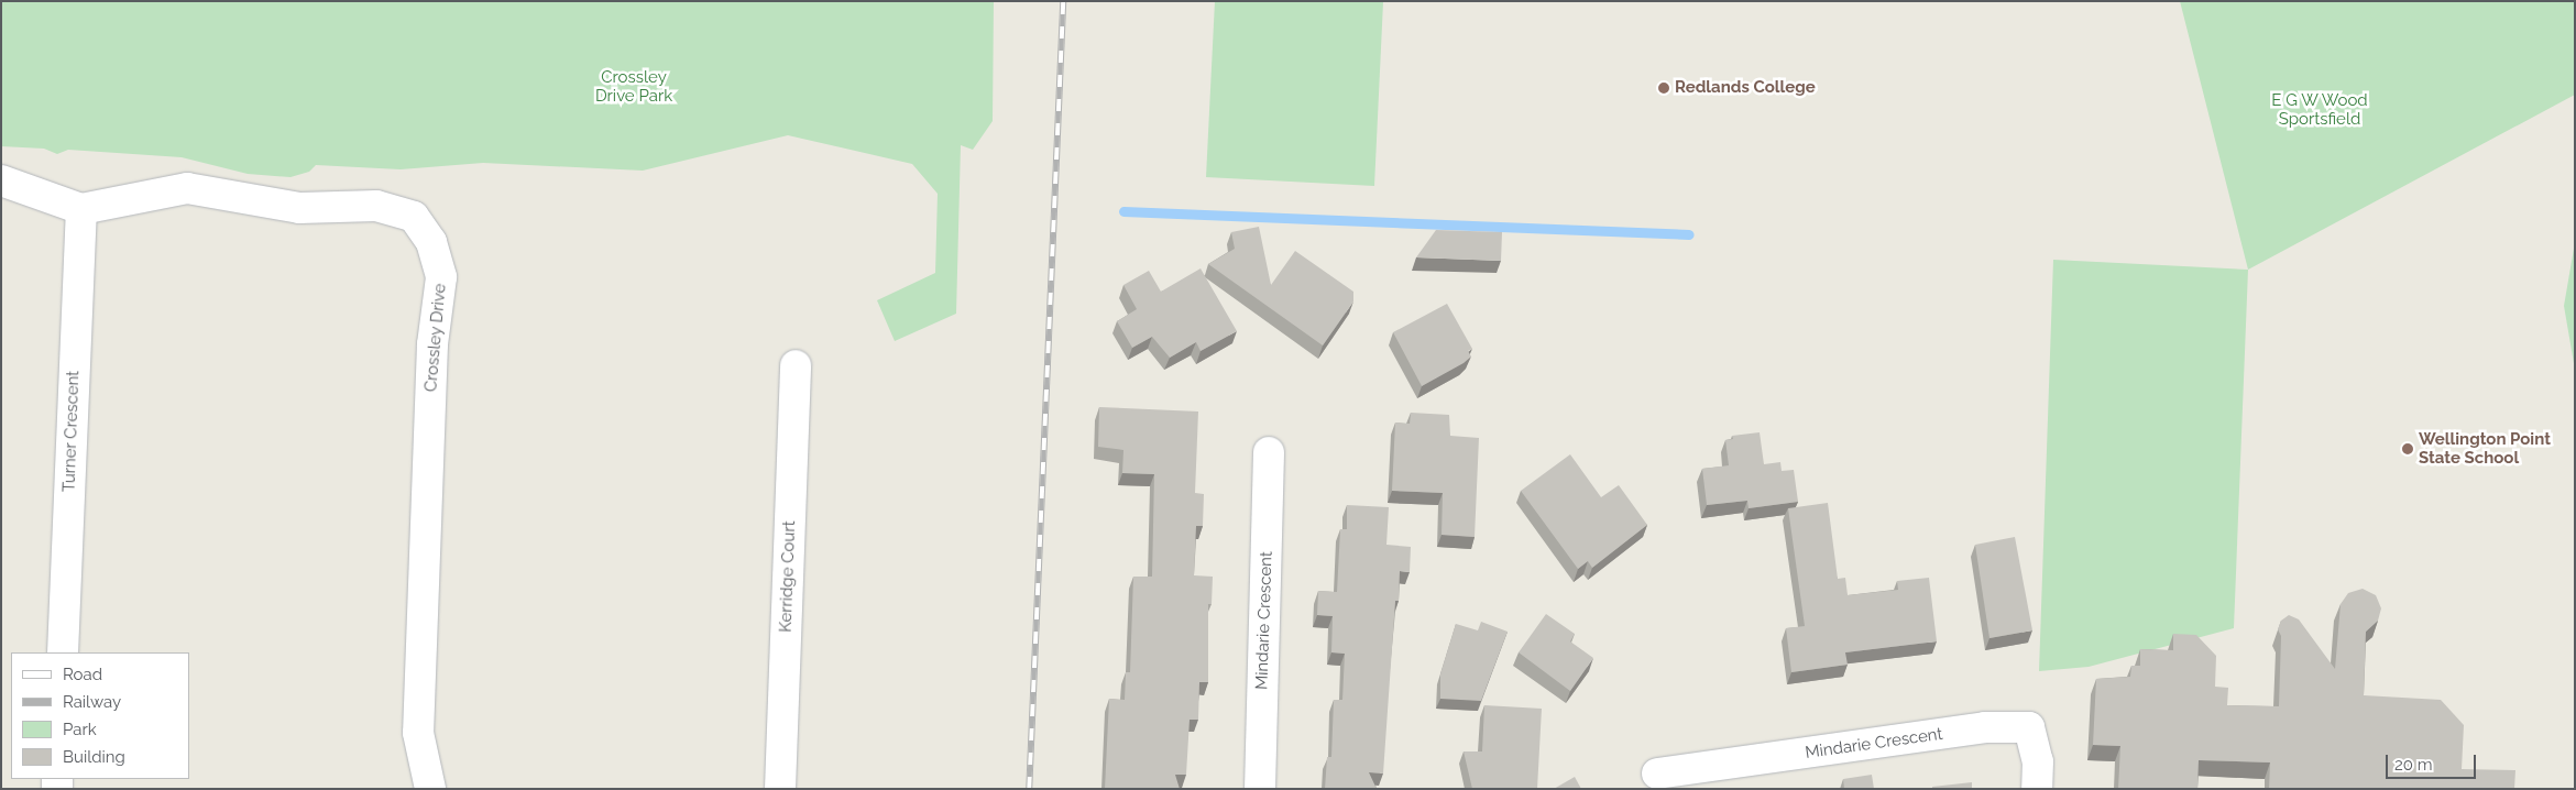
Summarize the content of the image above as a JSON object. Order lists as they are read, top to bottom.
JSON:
{
  "streets": {
    "street": [
      "Crossley Drive",
      "Turner Crescent",
      "Kerridge Court",
      "Mindarie Crescent"
    ]
  },
  "crossings": [
    ["Crossley Drive", "Turner Crescent"]
  ],
  "parks": ["Crossley Drive Park", "E G W Wood Sportsfield"],
  "places": ["Redlands College", "Wellington Point State School"],
  "legend": [
    "Road",
    "Railway",
    "Park",
    "Building"
  ],
  "scale_bar": "20 m"
}
